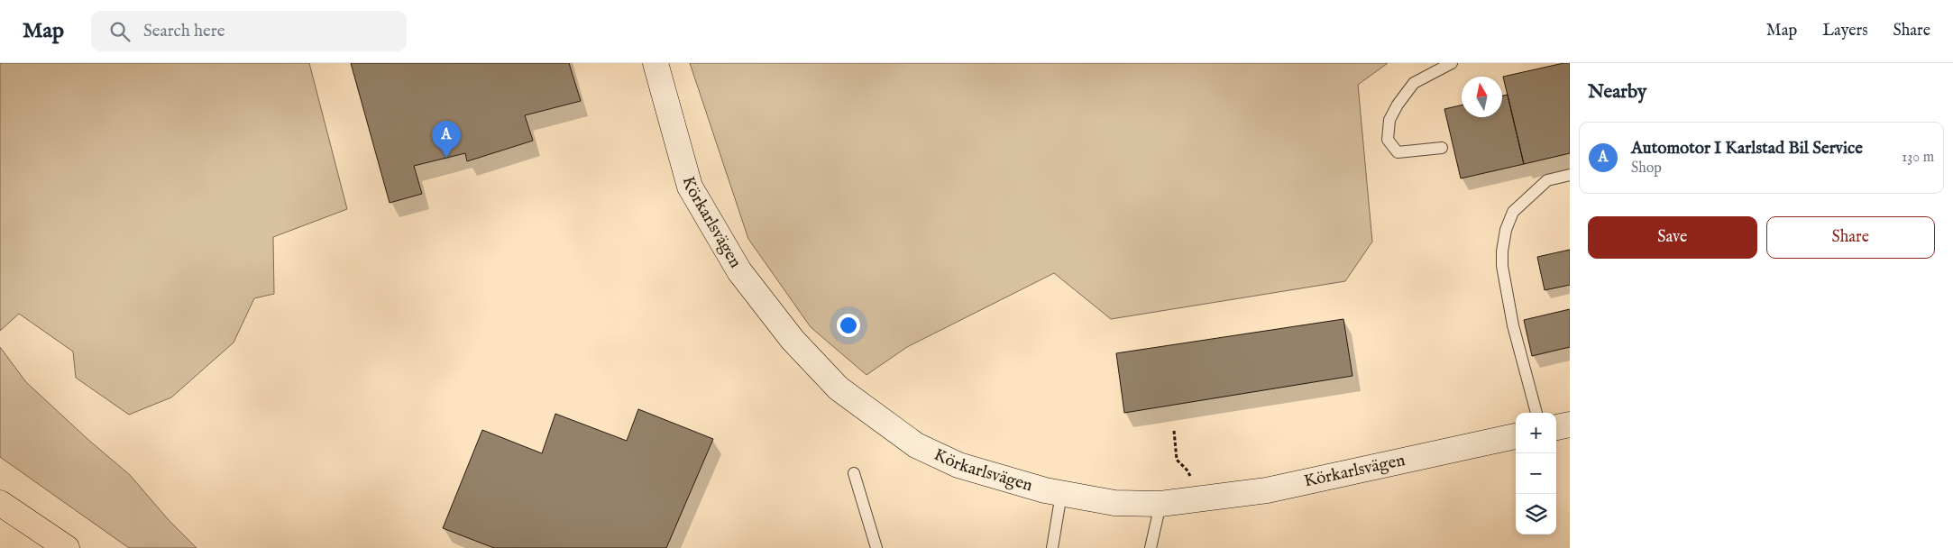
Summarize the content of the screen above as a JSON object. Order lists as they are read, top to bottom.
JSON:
{
  "streets": {
    "street": ["Körkarlsvägen"]
  },
  "north": "top",
  "page": {
    "header": "Map",
    "search": "Search here",
    "nav": ["Map", "Layers", "Share"],
    "heading": "Nearby",
    "pins": "A",
    "list": [
      {
        "mark": "A",
        "name": "Automotor I Karlstad Bil Service",
        "note": "Shop",
        "value": "130 m"
      }
    ],
    "buttons": ["Save", "Share"],
    "map_buttons": ["+", "−"]
  }
}
